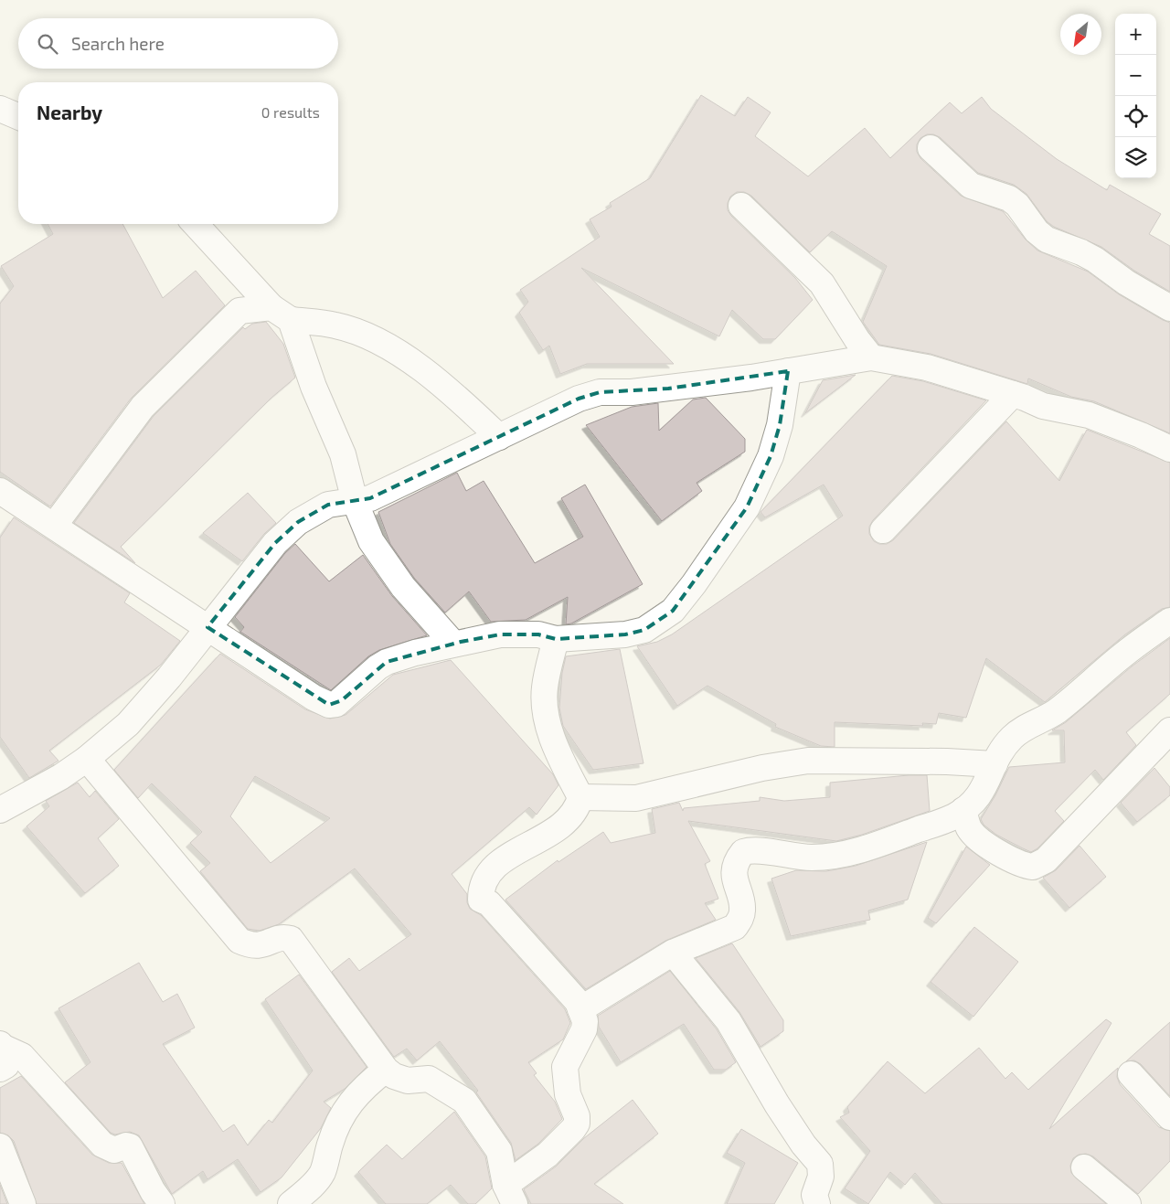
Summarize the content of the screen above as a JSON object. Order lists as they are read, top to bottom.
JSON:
{
  "north": "bottom left",
  "page": {
    "map_buttons": ["+", "−"],
    "search": "Search here",
    "heading": ["Nearby", "0 results"]
  }
}
